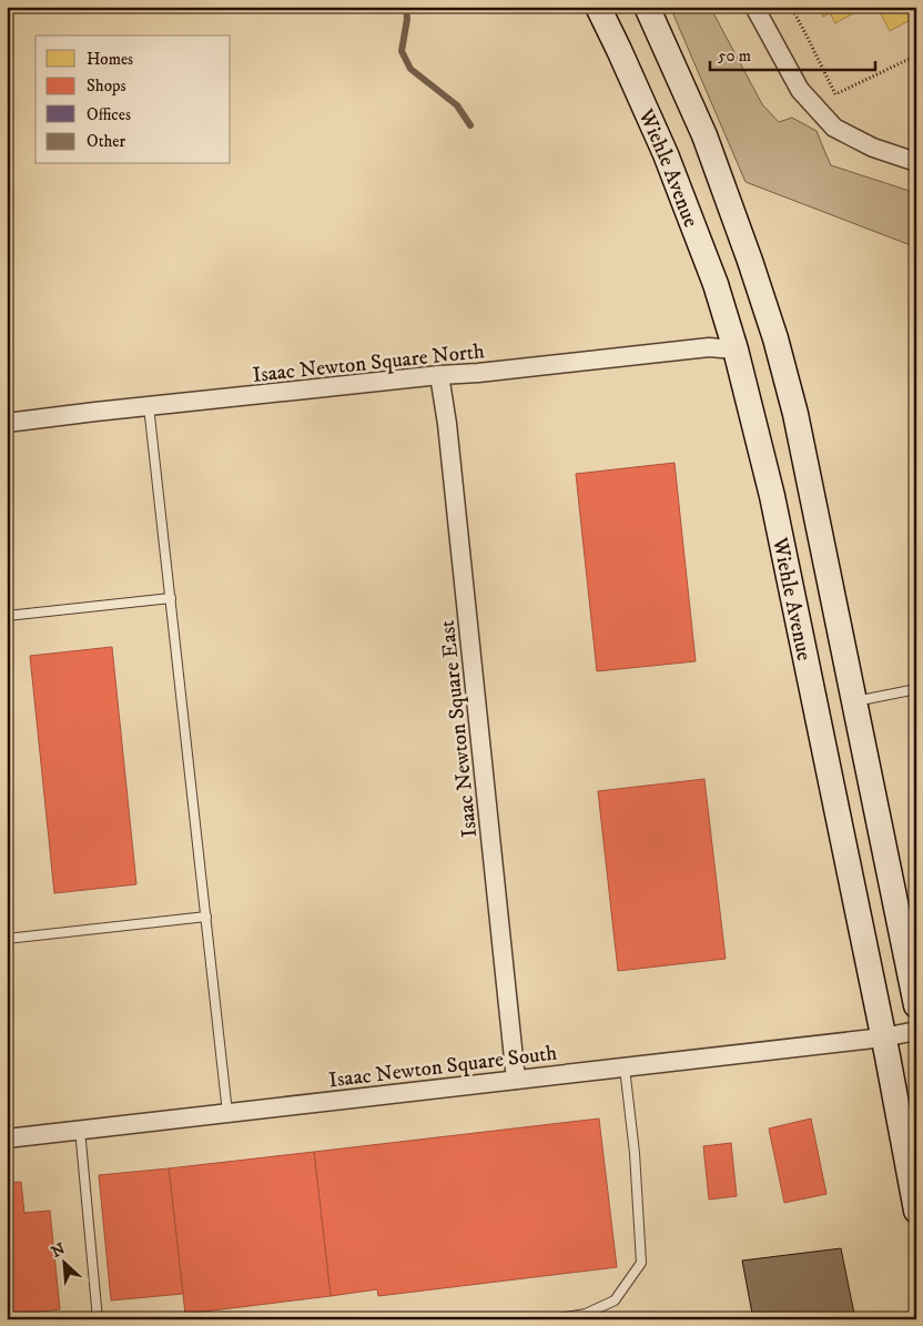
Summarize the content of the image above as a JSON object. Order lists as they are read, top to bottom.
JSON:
{
  "streets": {
    "main road": ["Wiehle Avenue"],
    "street": ["Isaac Newton Square North", "Isaac Newton Square East", "Isaac Newton Square South"]
  },
  "crossings": [
    ["Wiehle Avenue", "Isaac Newton Square North"],
    ["Wiehle Avenue", "Isaac Newton Square South"],
    ["Isaac Newton Square North", "Isaac Newton Square East"],
    ["Isaac Newton Square East", "Isaac Newton Square South"]
  ],
  "legend": [
    "Homes",
    "Shops",
    "Offices",
    "Other"
  ],
  "scale_bar": "50 m",
  "north": "top left"
}
